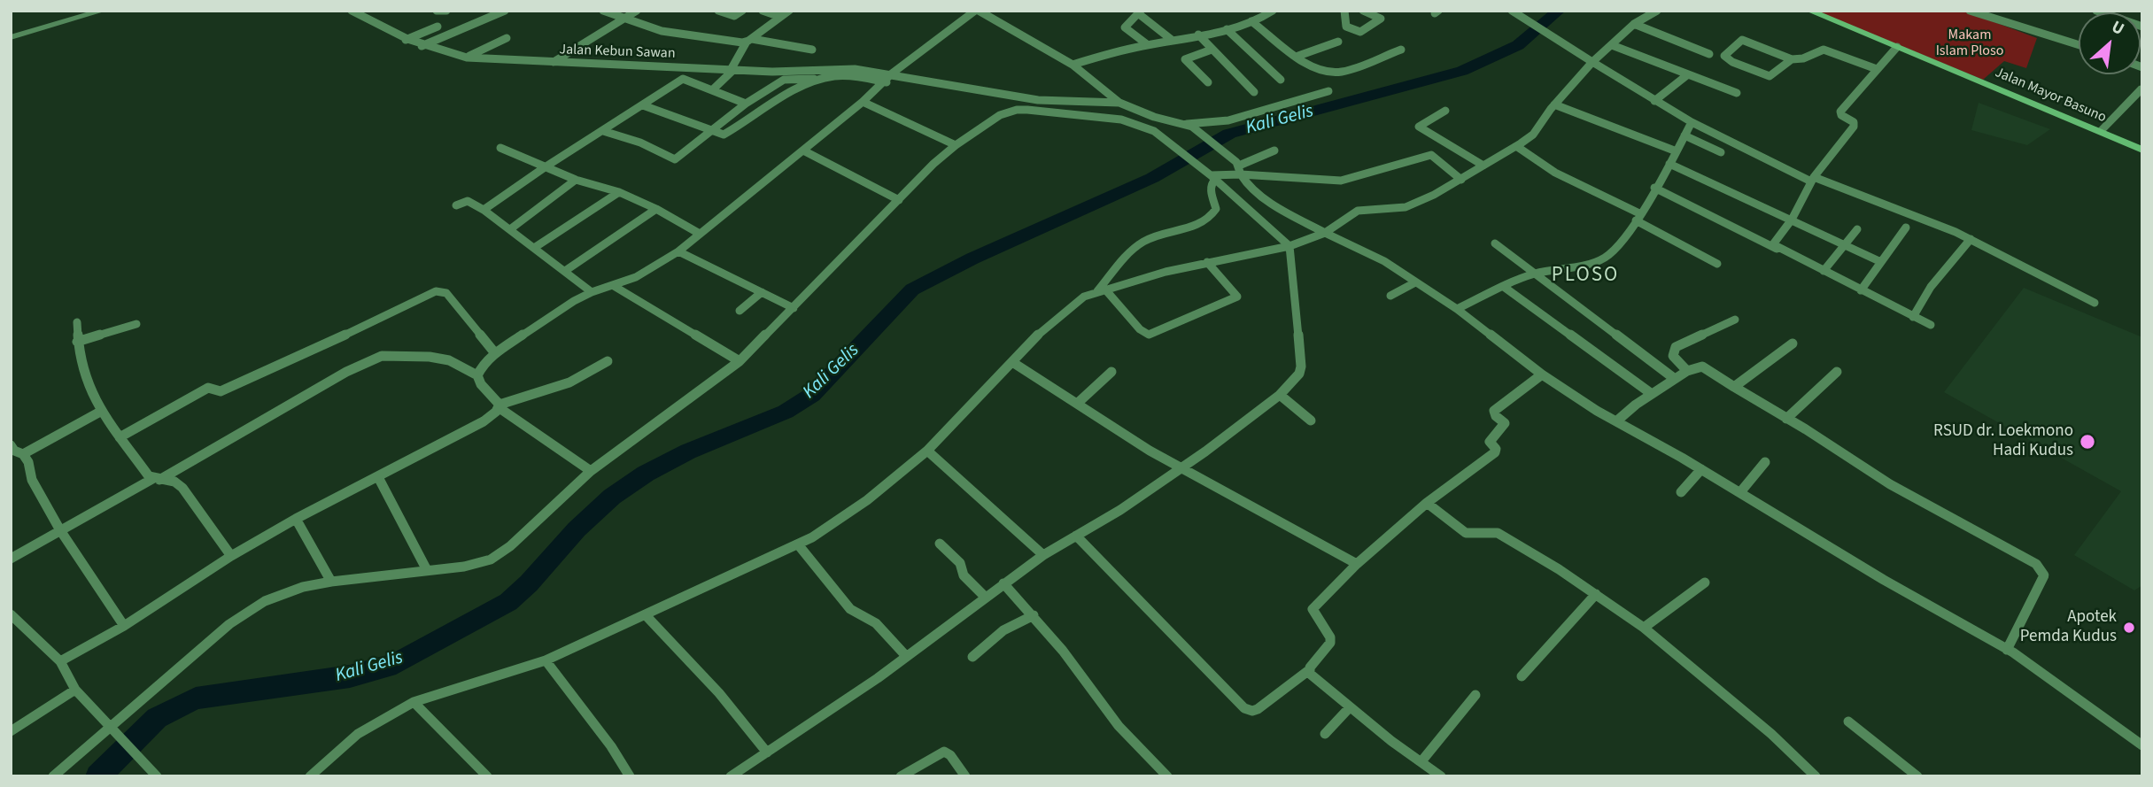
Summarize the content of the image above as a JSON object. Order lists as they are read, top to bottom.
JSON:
{
  "streets": {
    "main road": ["Jalan Mayor Basuno"],
    "street": ["Jalan Kebun Sawan"]
  },
  "districts": ["PLOSO"],
  "water": ["Kali Gelis"],
  "parks": ["Makam Islam Ploso"],
  "places": ["RSUD dr. Loekmono Hadi Kudus", "Apotek Pemda Kudus"],
  "north": "top right"
}
